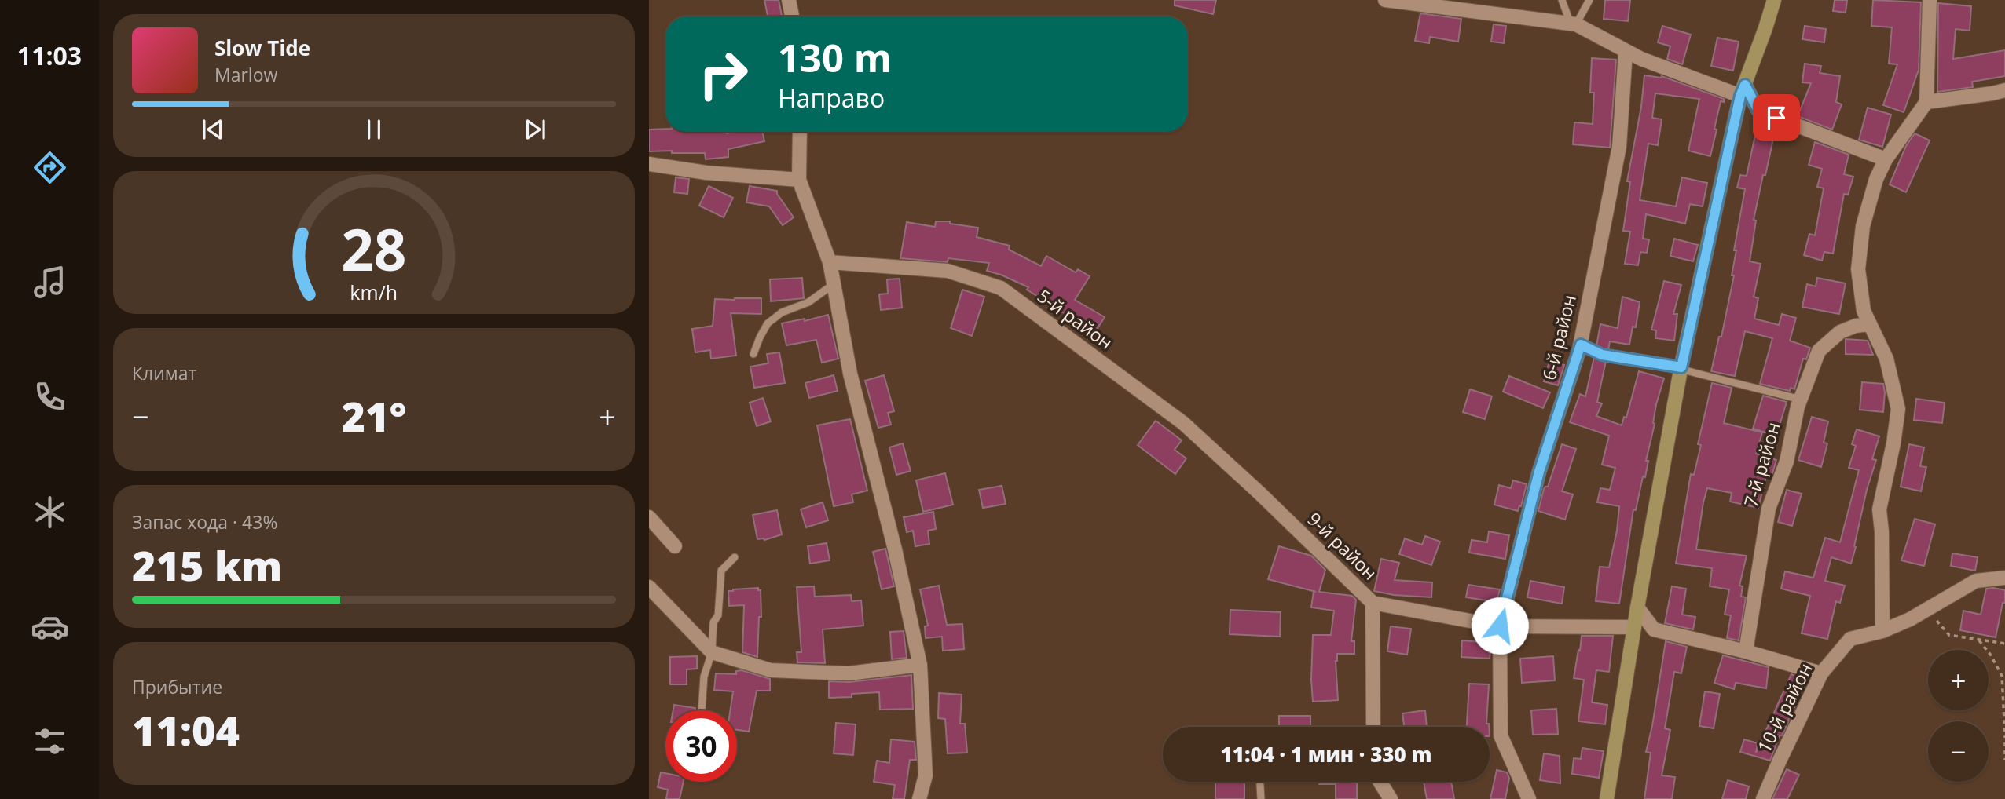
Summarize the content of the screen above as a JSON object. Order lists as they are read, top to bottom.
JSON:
{
  "streets": {
    "street": [
      "5-й район",
      "6-й район",
      "7-й район",
      "9-й район",
      "10-й район"
    ]
  },
  "crossings": [
    ["5-й район", "9-й район"]
  ],
  "page": {
    "tabs": "11:03",
    "turn": ["130 m", "Направо"],
    "song": ["Slow Tide", "Marlow"],
    "tile": [
      "Климат",
      ["Запас хода · 43%", "215 km"],
      ["Прибытие", "11:04"]
    ],
    "heat": ["−", "21°", "+"],
    "map_buttons": ["+", "−"],
    "limit": "30",
    "trip": "11:04 · 1 мин · 330 m",
    "gauge": ["28", "km/h"]
  }
}
